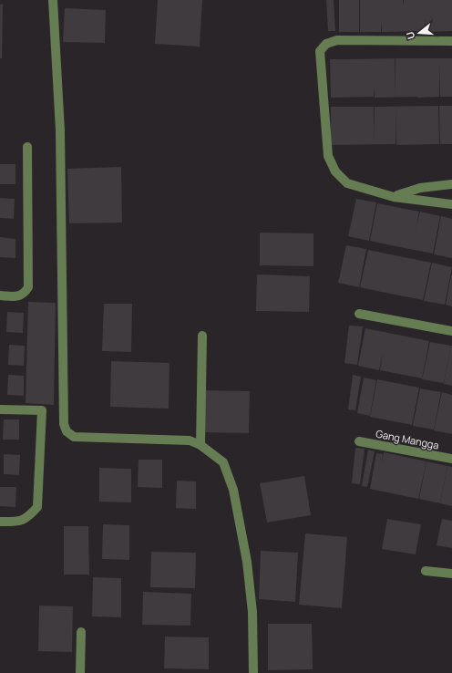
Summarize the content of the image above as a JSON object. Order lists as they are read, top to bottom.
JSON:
{
  "streets": {
    "street": ["Gang Mangga"]
  },
  "north": "left"
}
